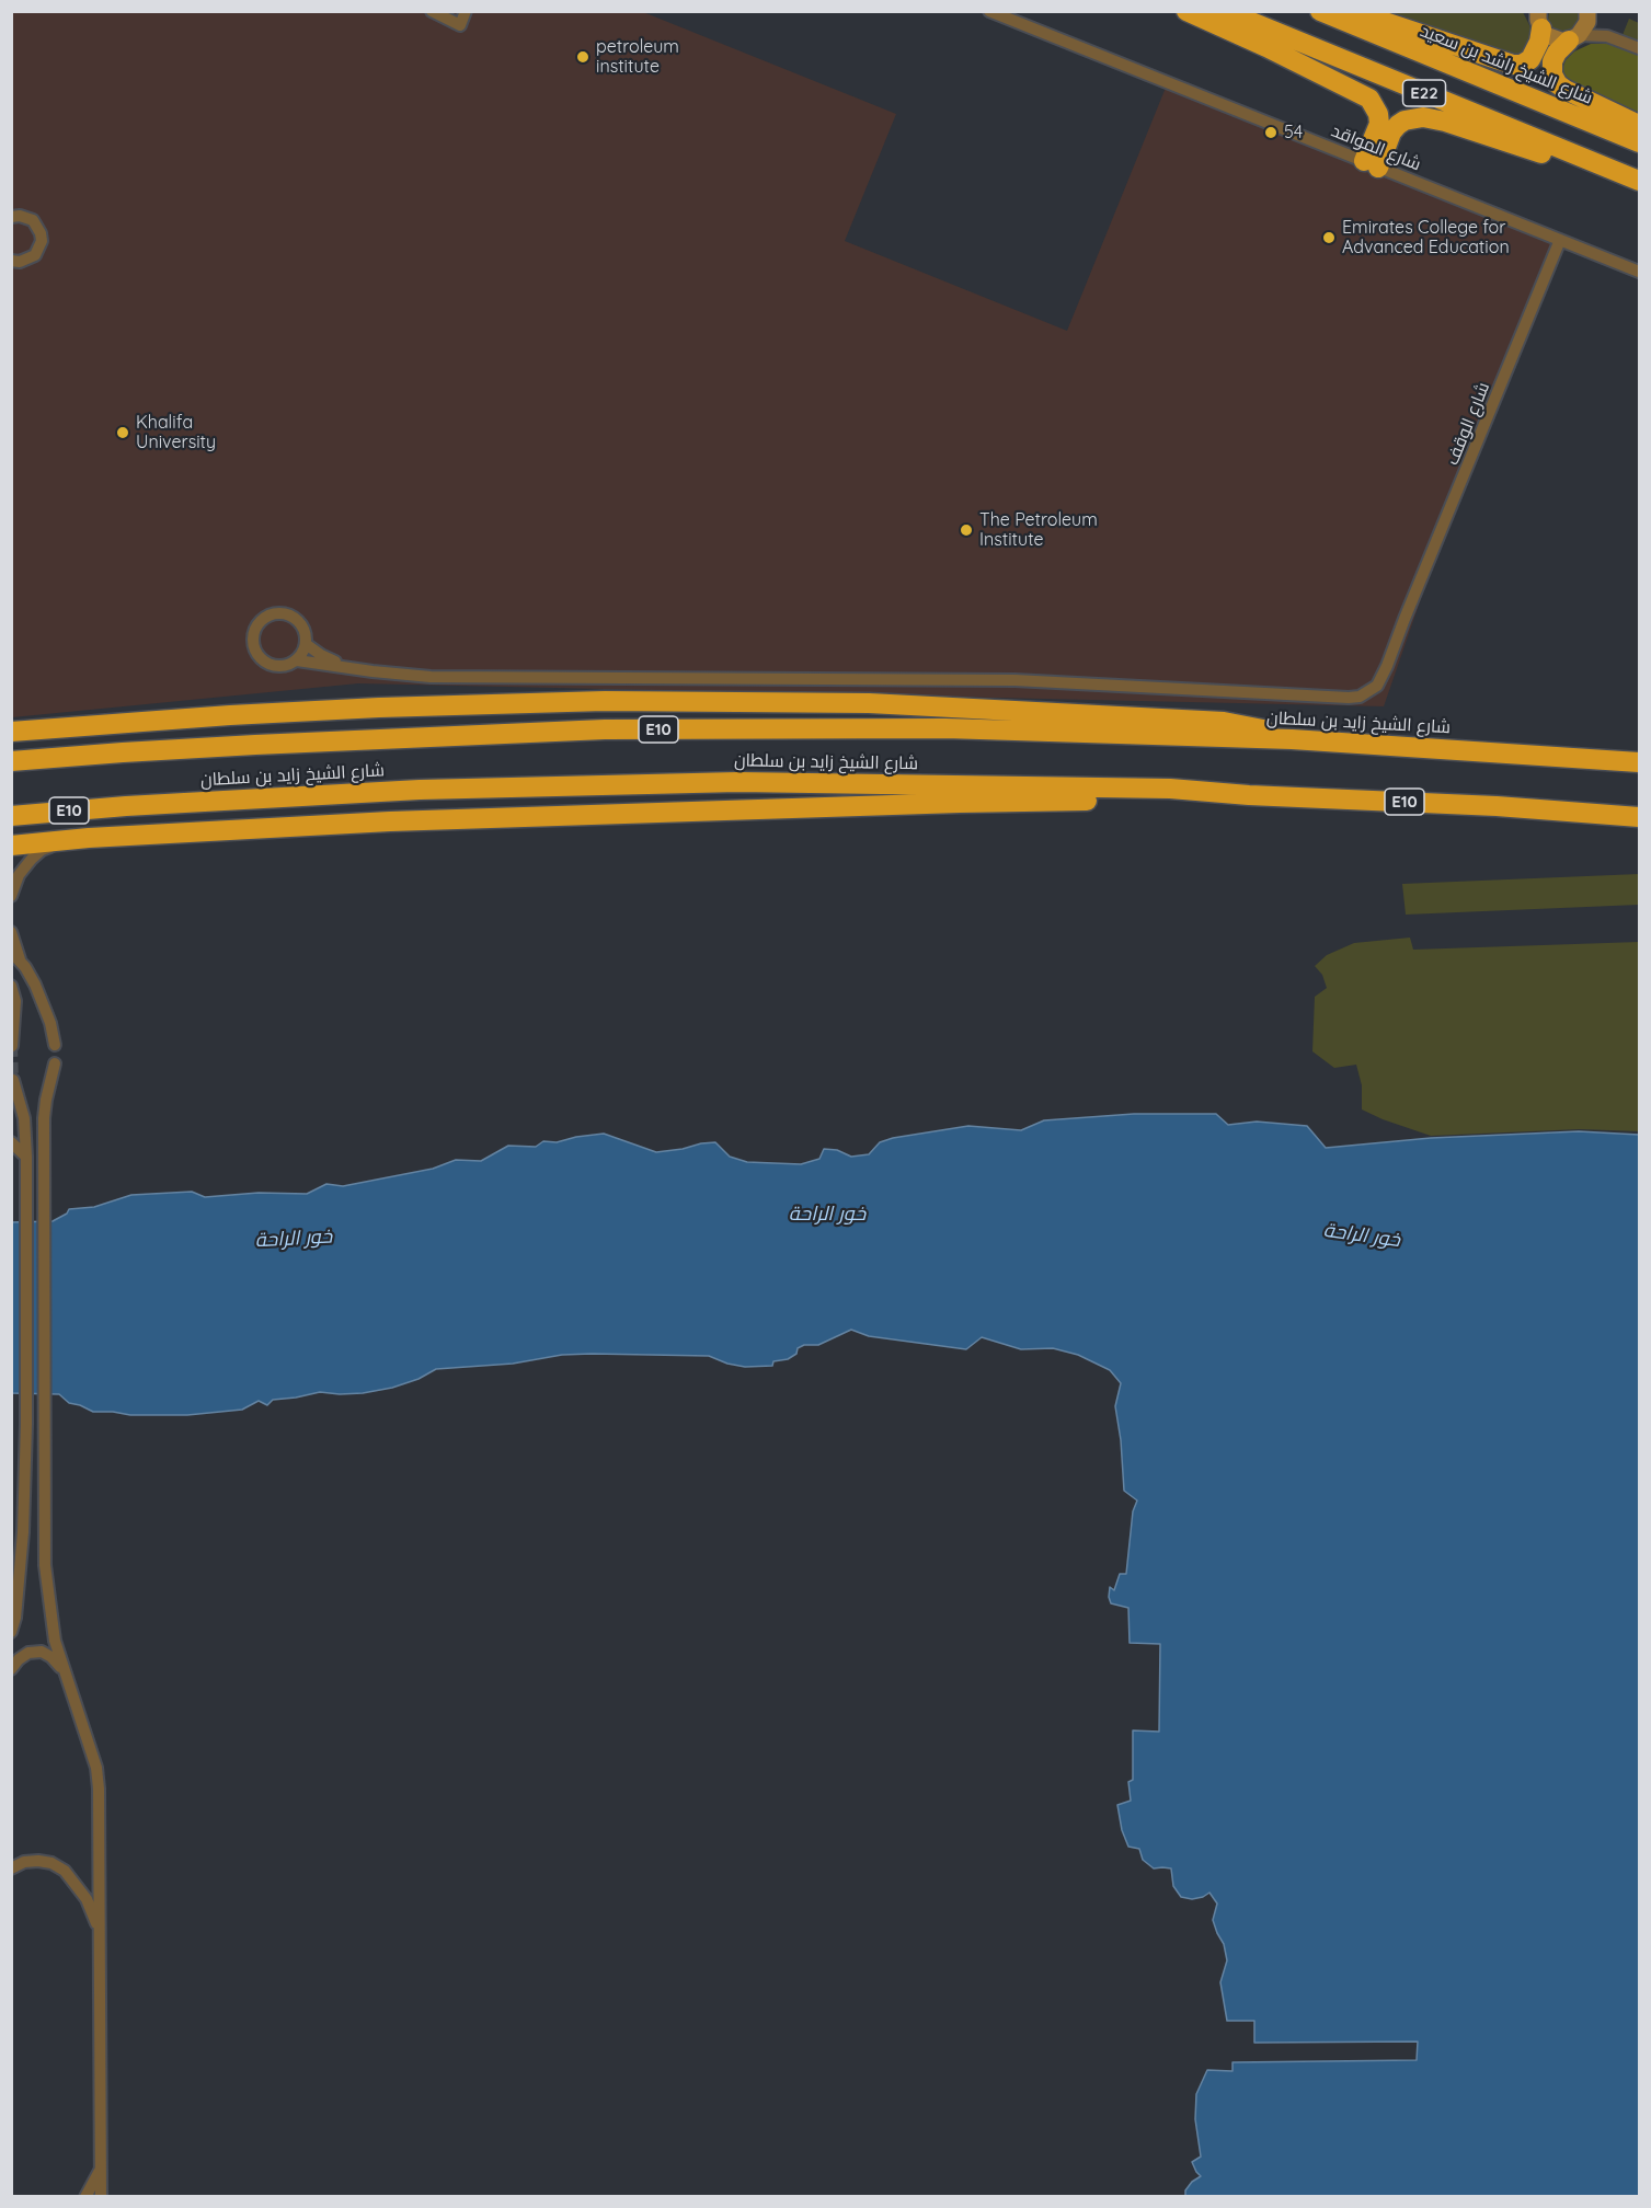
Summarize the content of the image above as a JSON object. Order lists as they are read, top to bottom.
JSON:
{
  "streets": {
    "highway": [
      "شارع الشيخ راشد بن سعيد",
      "E22",
      "شارع الشيخ زايد بن سلطان",
      "E10"
    ],
    "street": ["شارع المواقد", "شارع الوقف"]
  },
  "crossings": [
    ["شارع المواقد", "شارع الوقف"]
  ],
  "water": ["خور الراحة"],
  "places": [
    "petroleum institute",
    "54",
    "Emirates College for Advanced Education",
    "Khalifa University",
    "The Petroleum Institute"
  ]
}
